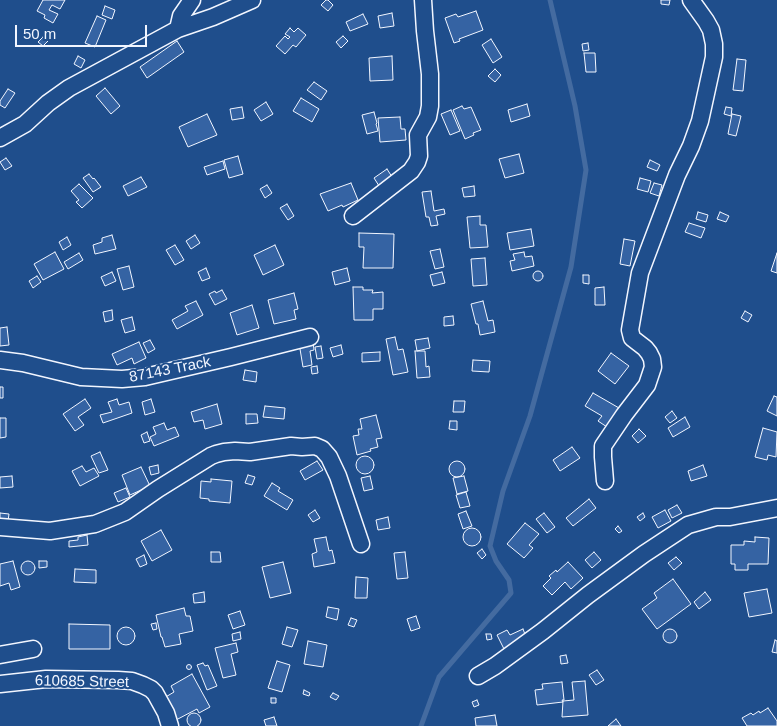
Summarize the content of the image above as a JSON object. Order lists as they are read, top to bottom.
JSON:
{
  "streets": {
    "street": ["87143 Track", "610685 Street"]
  },
  "scale_bar": "50 m"
}
